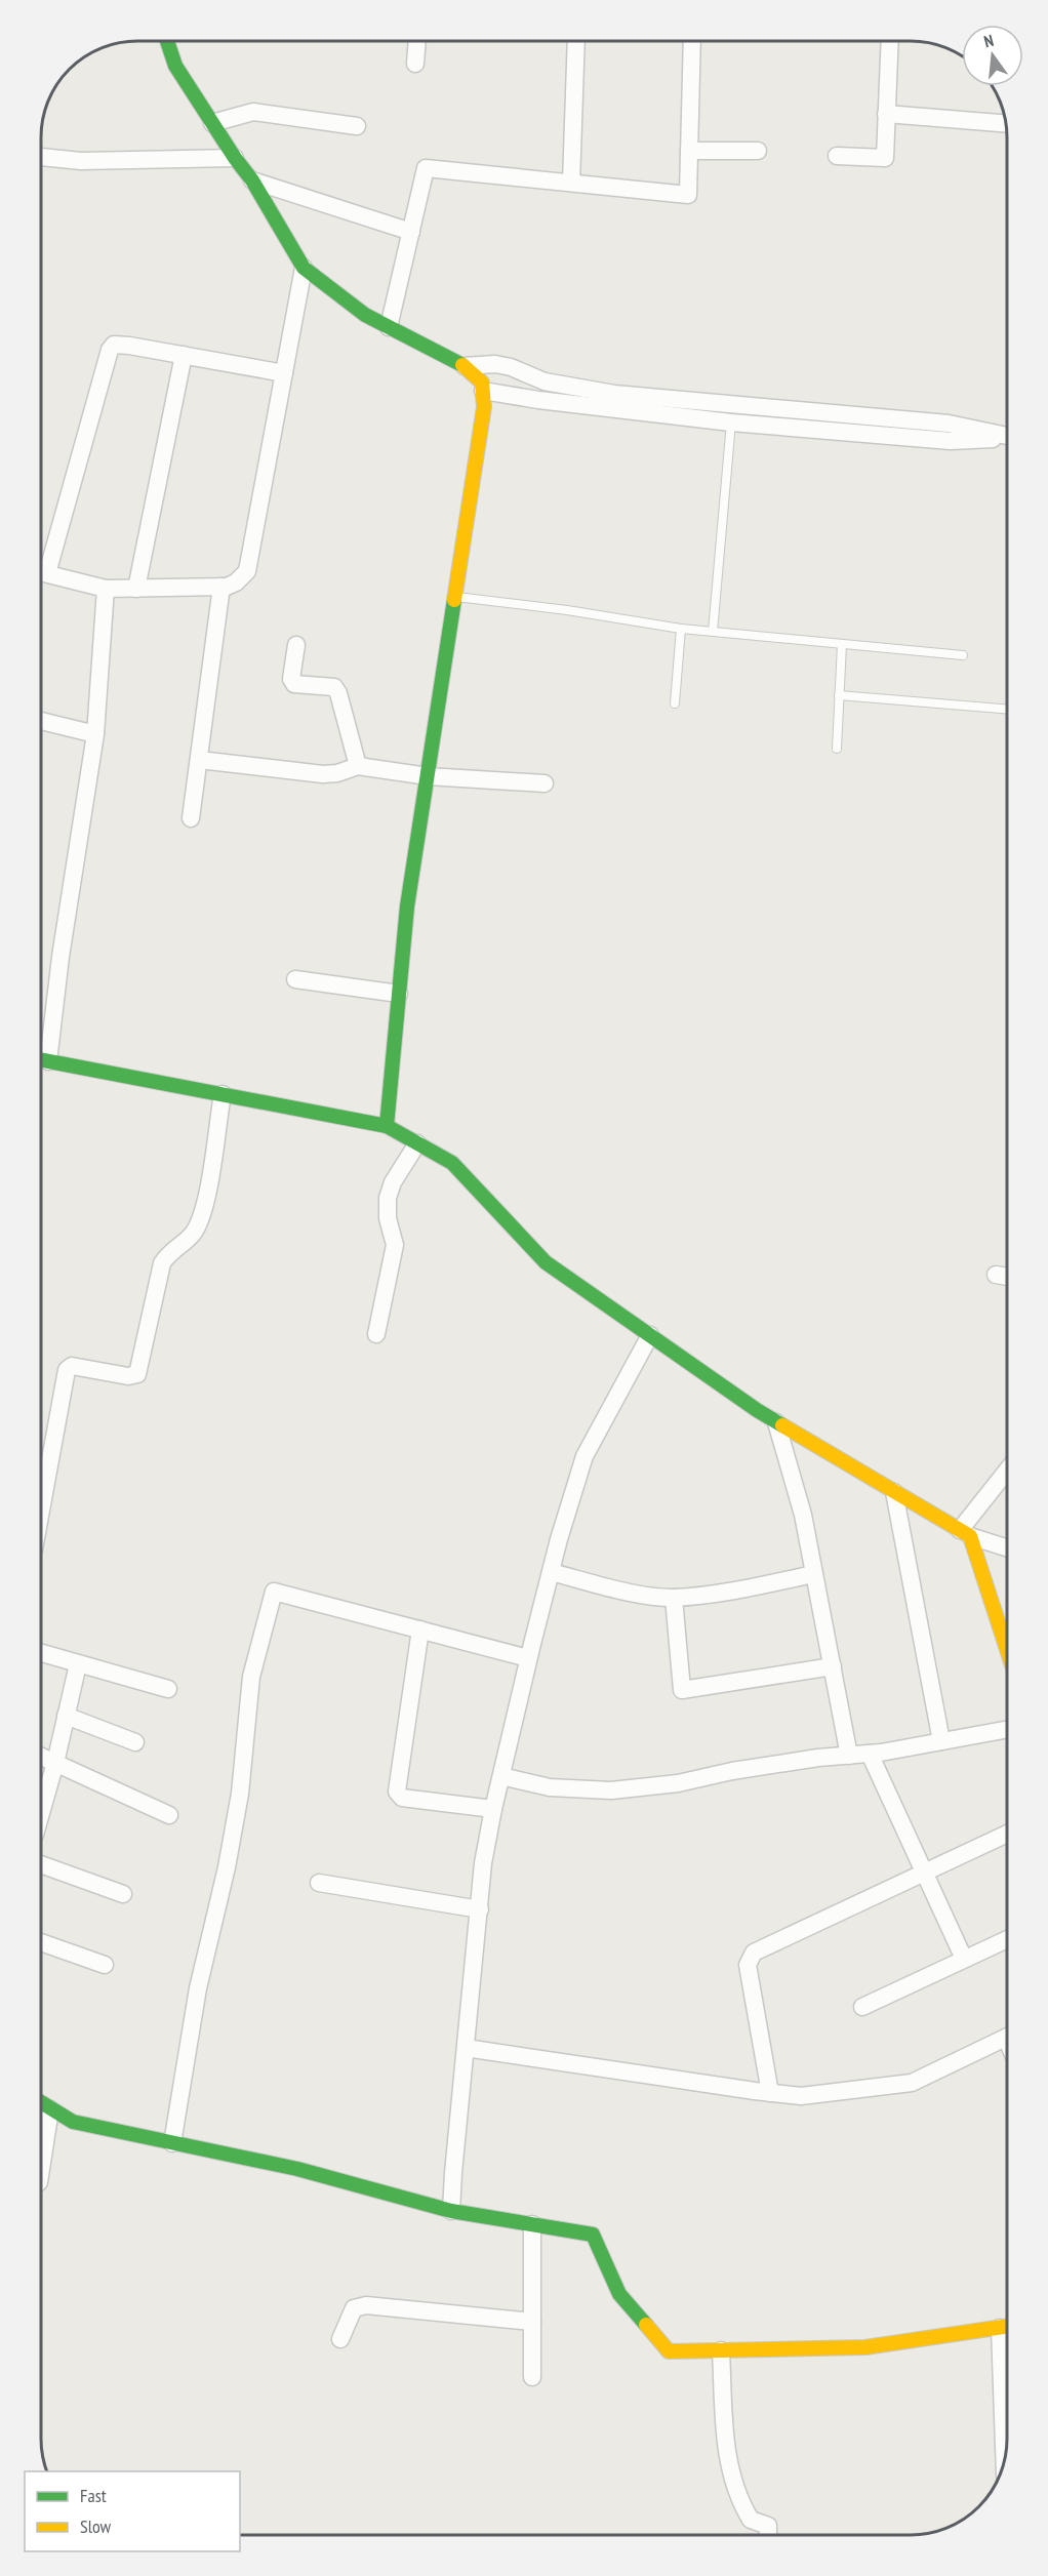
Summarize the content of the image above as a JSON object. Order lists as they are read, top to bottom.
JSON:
{
  "legend": ["Fast", "Slow"],
  "north": "top"
}
